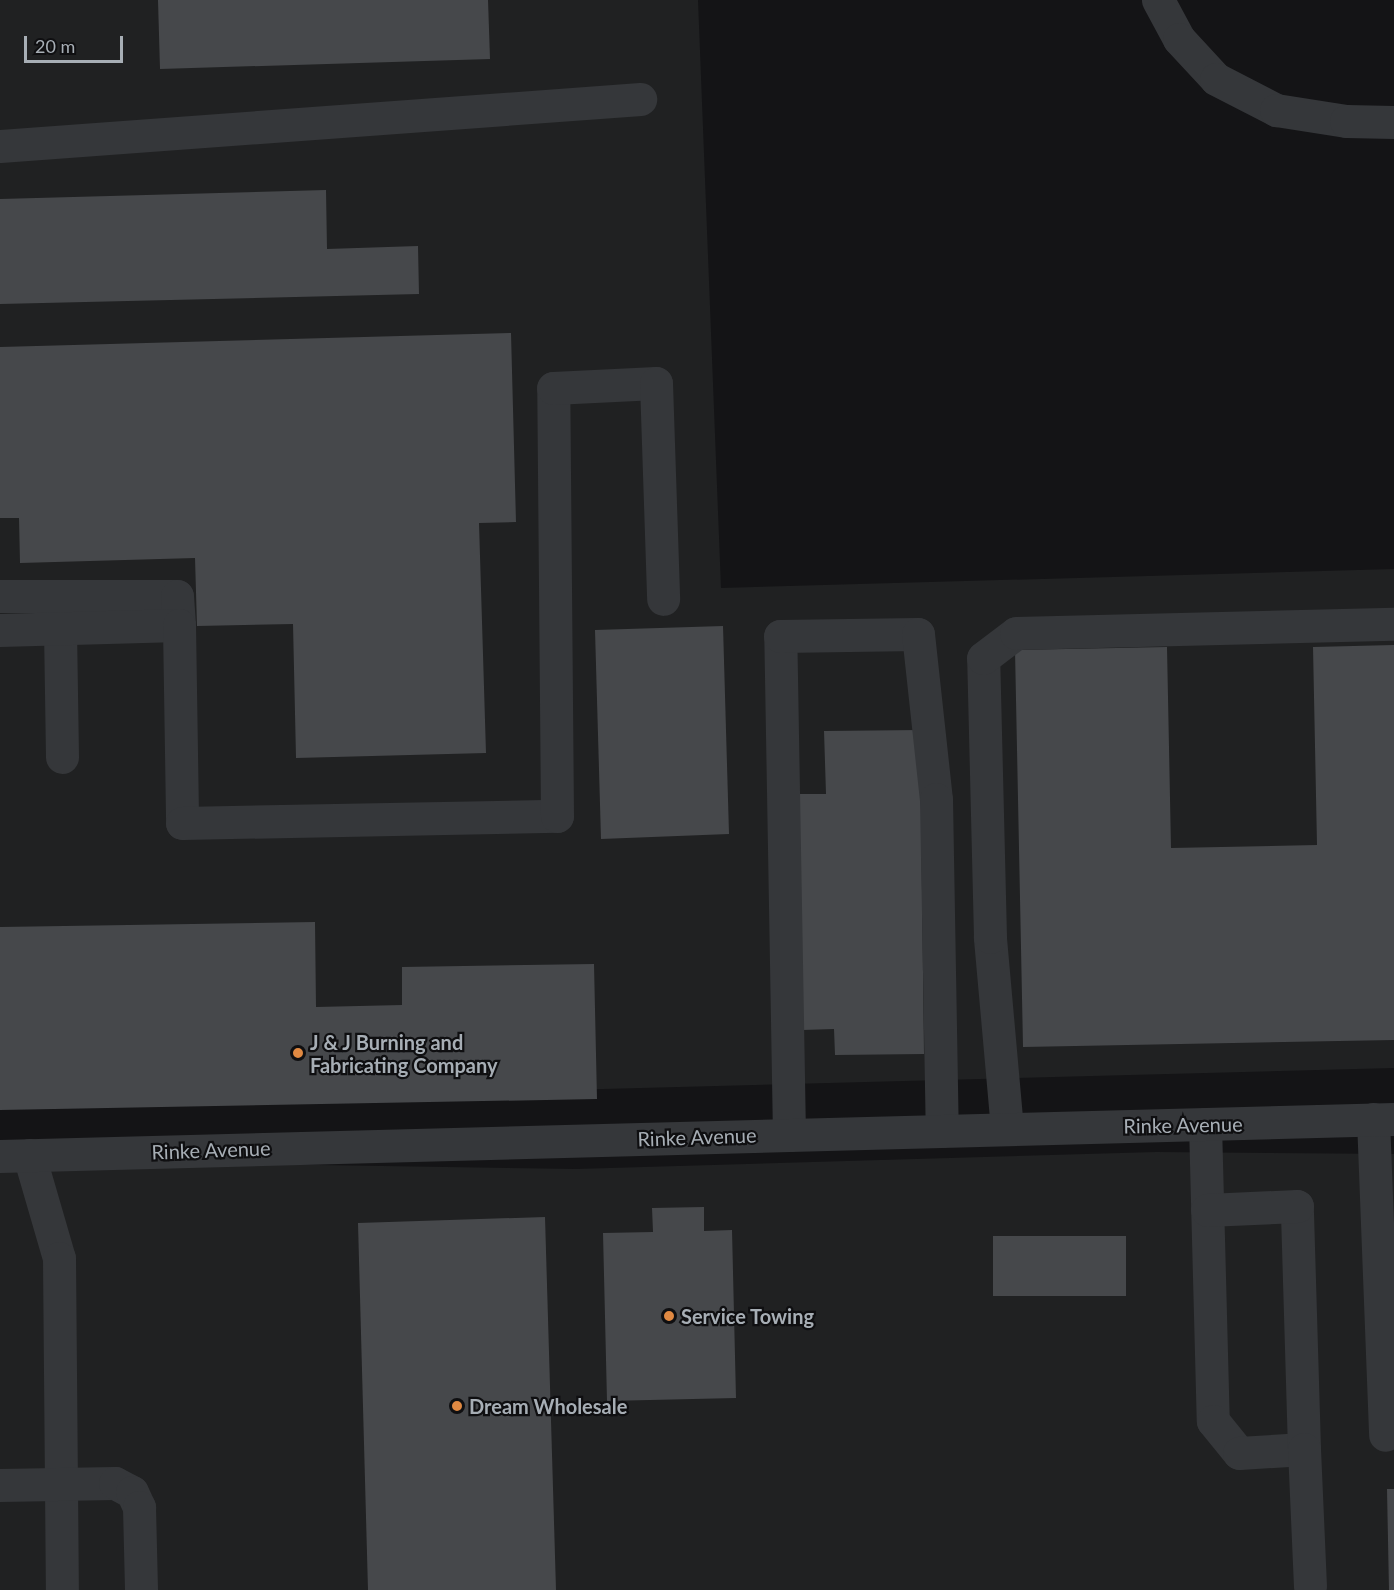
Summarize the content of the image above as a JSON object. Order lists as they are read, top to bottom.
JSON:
{
  "streets": {
    "street": ["Rinke Avenue"]
  },
  "places": ["J & J Burning and Fabricating Company", "Service Towing", "Dream Wholesale"],
  "scale_bar": "20 m"
}
